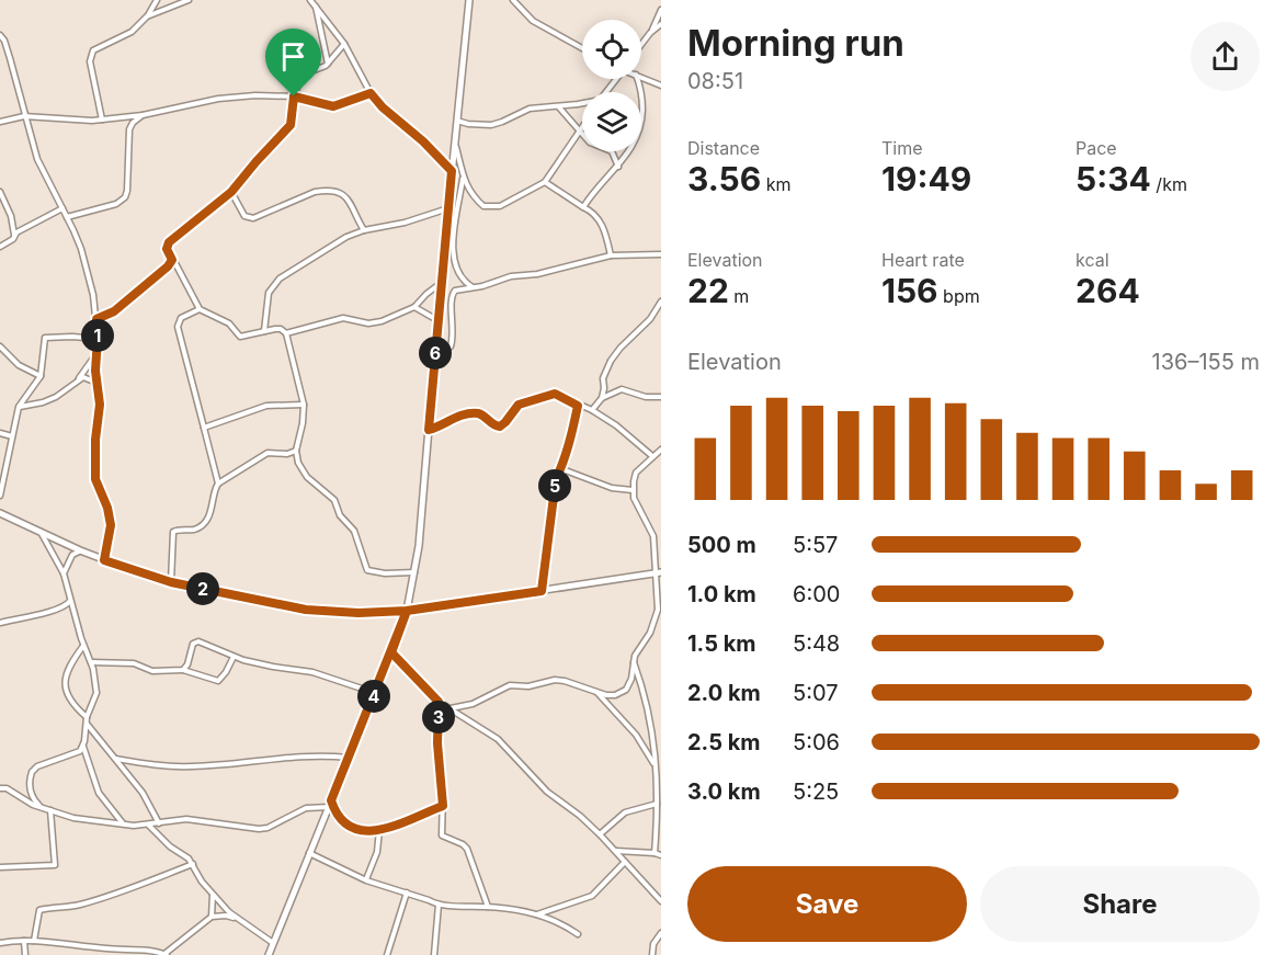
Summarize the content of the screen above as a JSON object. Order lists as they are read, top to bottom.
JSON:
{
  "page": {
    "heading": ["Morning run", "08:51"],
    "stats": [
      ["Distance", "3.56 km"],
      ["Time", "19:49"],
      ["Pace", "5:34 /km"],
      ["Elevation", "22 m"],
      ["Heart rate", "156 bpm"],
      ["kcal", "264"]
    ],
    "pins": [
      "1",
      "6",
      "5",
      "2",
      "4",
      "3"
    ],
    "chart": ["Elevation", "136–155 m"],
    "list": [
      {
        "name": "500 m",
        "note": "5:57"
      },
      {
        "name": "1.0 km",
        "note": "6:00"
      },
      {
        "name": "1.5 km",
        "note": "5:48"
      },
      {
        "name": "2.0 km",
        "note": "5:07"
      },
      {
        "name": "2.5 km",
        "note": "5:06"
      },
      {
        "name": "3.0 km",
        "note": "5:25"
      }
    ],
    "buttons": ["Save", "Share"]
  }
}
